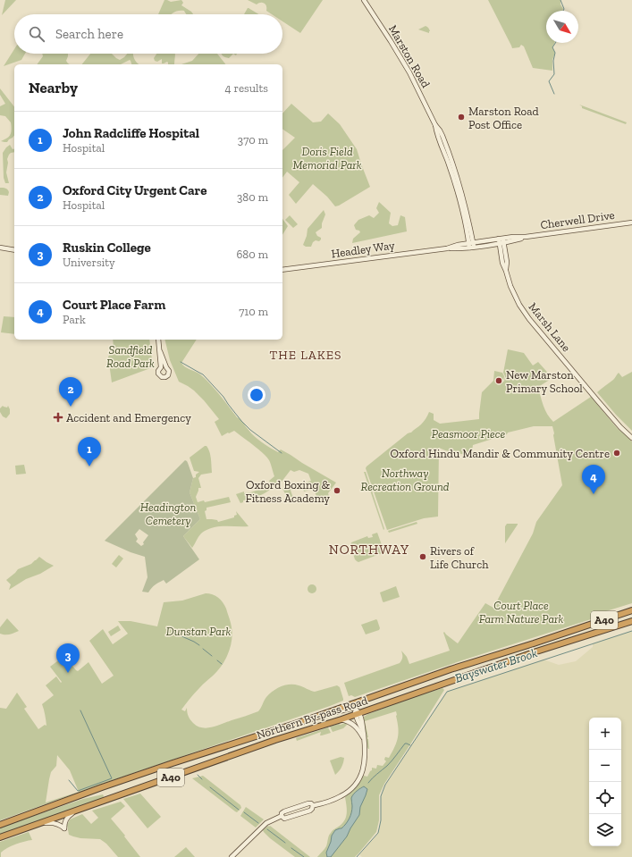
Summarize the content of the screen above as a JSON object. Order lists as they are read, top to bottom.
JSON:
{
  "streets": {
    "highway": ["A40", "Northern By-pass Road"],
    "main road": [
      "Marston Road",
      "Cherwell Drive",
      "Headley Way",
      "Marsh Lane"
    ]
  },
  "crossings": [
    ["Marston Road", "Cherwell Drive"],
    ["Marston Road", "Headley Way"],
    ["Cherwell Drive", "Headley Way"],
    ["Cherwell Drive", "Marsh Lane"]
  ],
  "districts": ["THE LAKES", "NORTHWAY"],
  "water": ["Bayswater Brook"],
  "parks": [
    "Doris Field Memorial Park",
    "Sandfield Road Park",
    "Peasmoor Piece",
    "Northway Recreation Ground",
    "Headington Cemetery",
    "Court Place Farm Nature Park",
    "Dunstan Park"
  ],
  "places": {
    "other": [
      "Marston Road Post Office",
      "New Marston Primary School",
      "Oxford Hindu Mandir & Community Centre",
      "Oxford Boxing & Fitness Academy",
      "Rivers of Life Church"
    ],
    "health": ["Accident and Emergency"]
  },
  "north": "bottom right",
  "page": {
    "search": "Search here",
    "heading": ["Nearby", "4 results"],
    "list": [
      {
        "mark": "1",
        "name": "John Radcliffe Hospital",
        "note": "Hospital",
        "value": "370 m"
      },
      {
        "mark": "2",
        "name": "Oxford City Urgent Care",
        "note": "Hospital",
        "value": "380 m"
      },
      {
        "mark": "3",
        "name": "Ruskin College",
        "note": "University",
        "value": "680 m"
      },
      {
        "mark": "4",
        "name": "Court Place Farm",
        "note": "Park",
        "value": "710 m"
      }
    ],
    "pins": [
      "2",
      "1",
      "4",
      "3"
    ],
    "map_buttons": ["+", "−"]
  }
}
